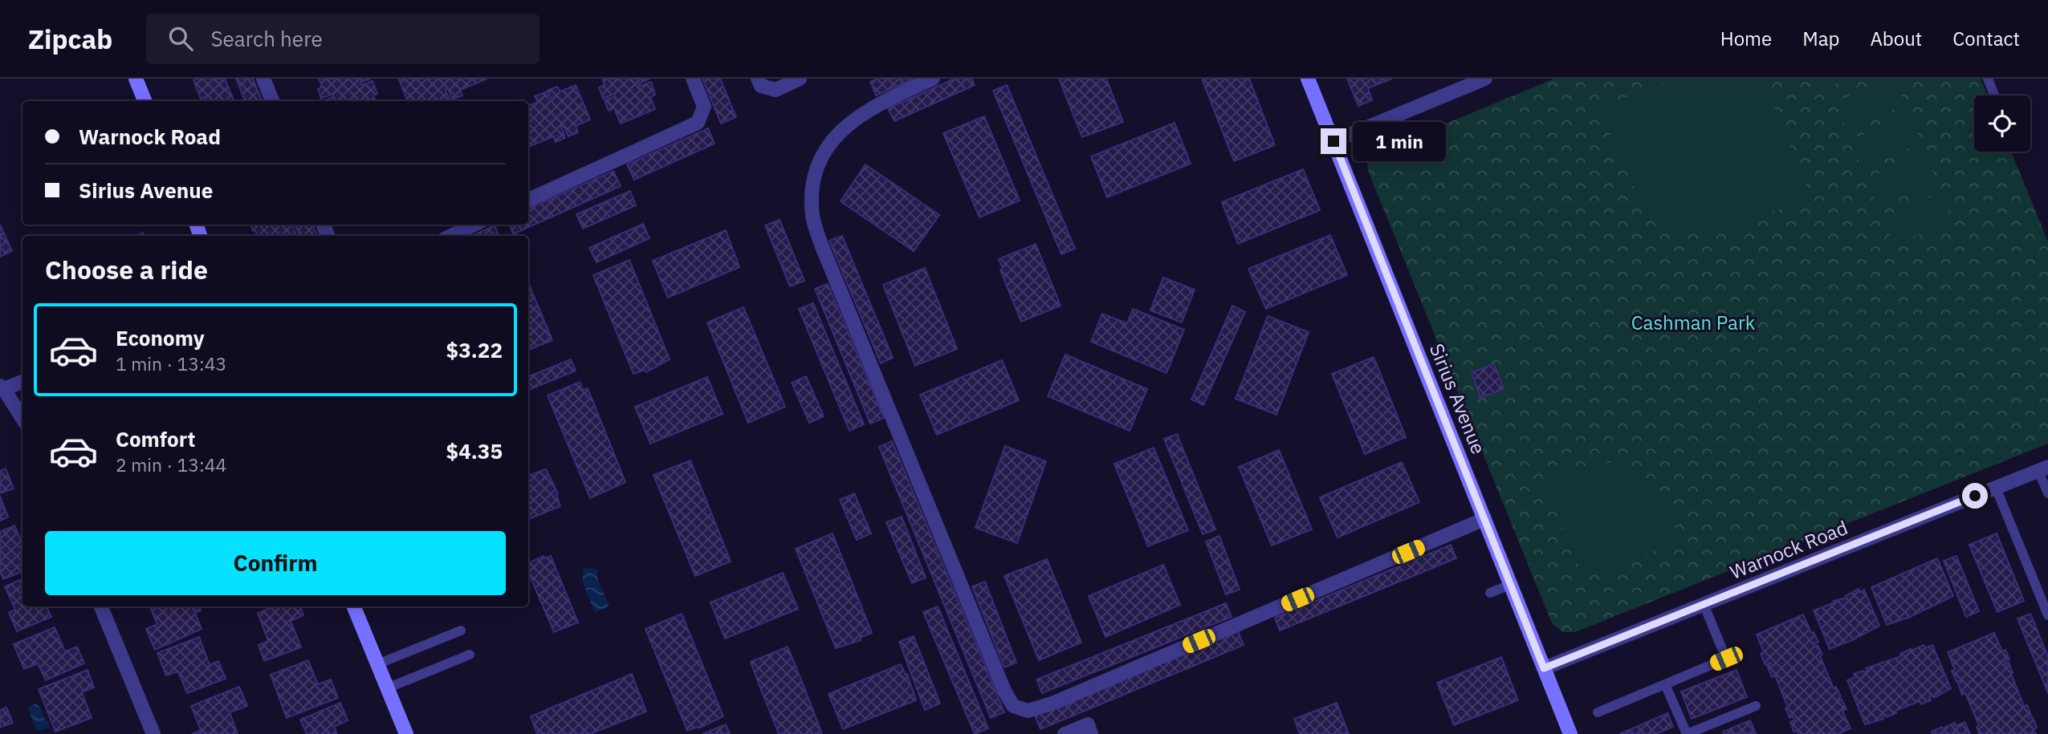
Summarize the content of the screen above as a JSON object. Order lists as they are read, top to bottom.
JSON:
{
  "streets": {
    "street": ["Sirius Avenue", "Warnock Road"]
  },
  "crossings": [
    ["Sirius Avenue", "Warnock Road"]
  ],
  "parks": ["Cashman Park"],
  "page": {
    "header": "Zipcab",
    "search": "Search here",
    "nav": [
      "Home",
      "Map",
      "About",
      "Contact"
    ],
    "banner": ["Warnock Road", "Sirius Avenue"],
    "bubble": "1 min",
    "heading": "Choose a ride",
    "list": [
      {
        "name": "Economy",
        "note": "1 min · 13:43",
        "value": "$3.22"
      },
      {
        "name": "Comfort",
        "note": "2 min · 13:44",
        "value": "$4.35"
      }
    ],
    "buttons": "Confirm"
  }
}
